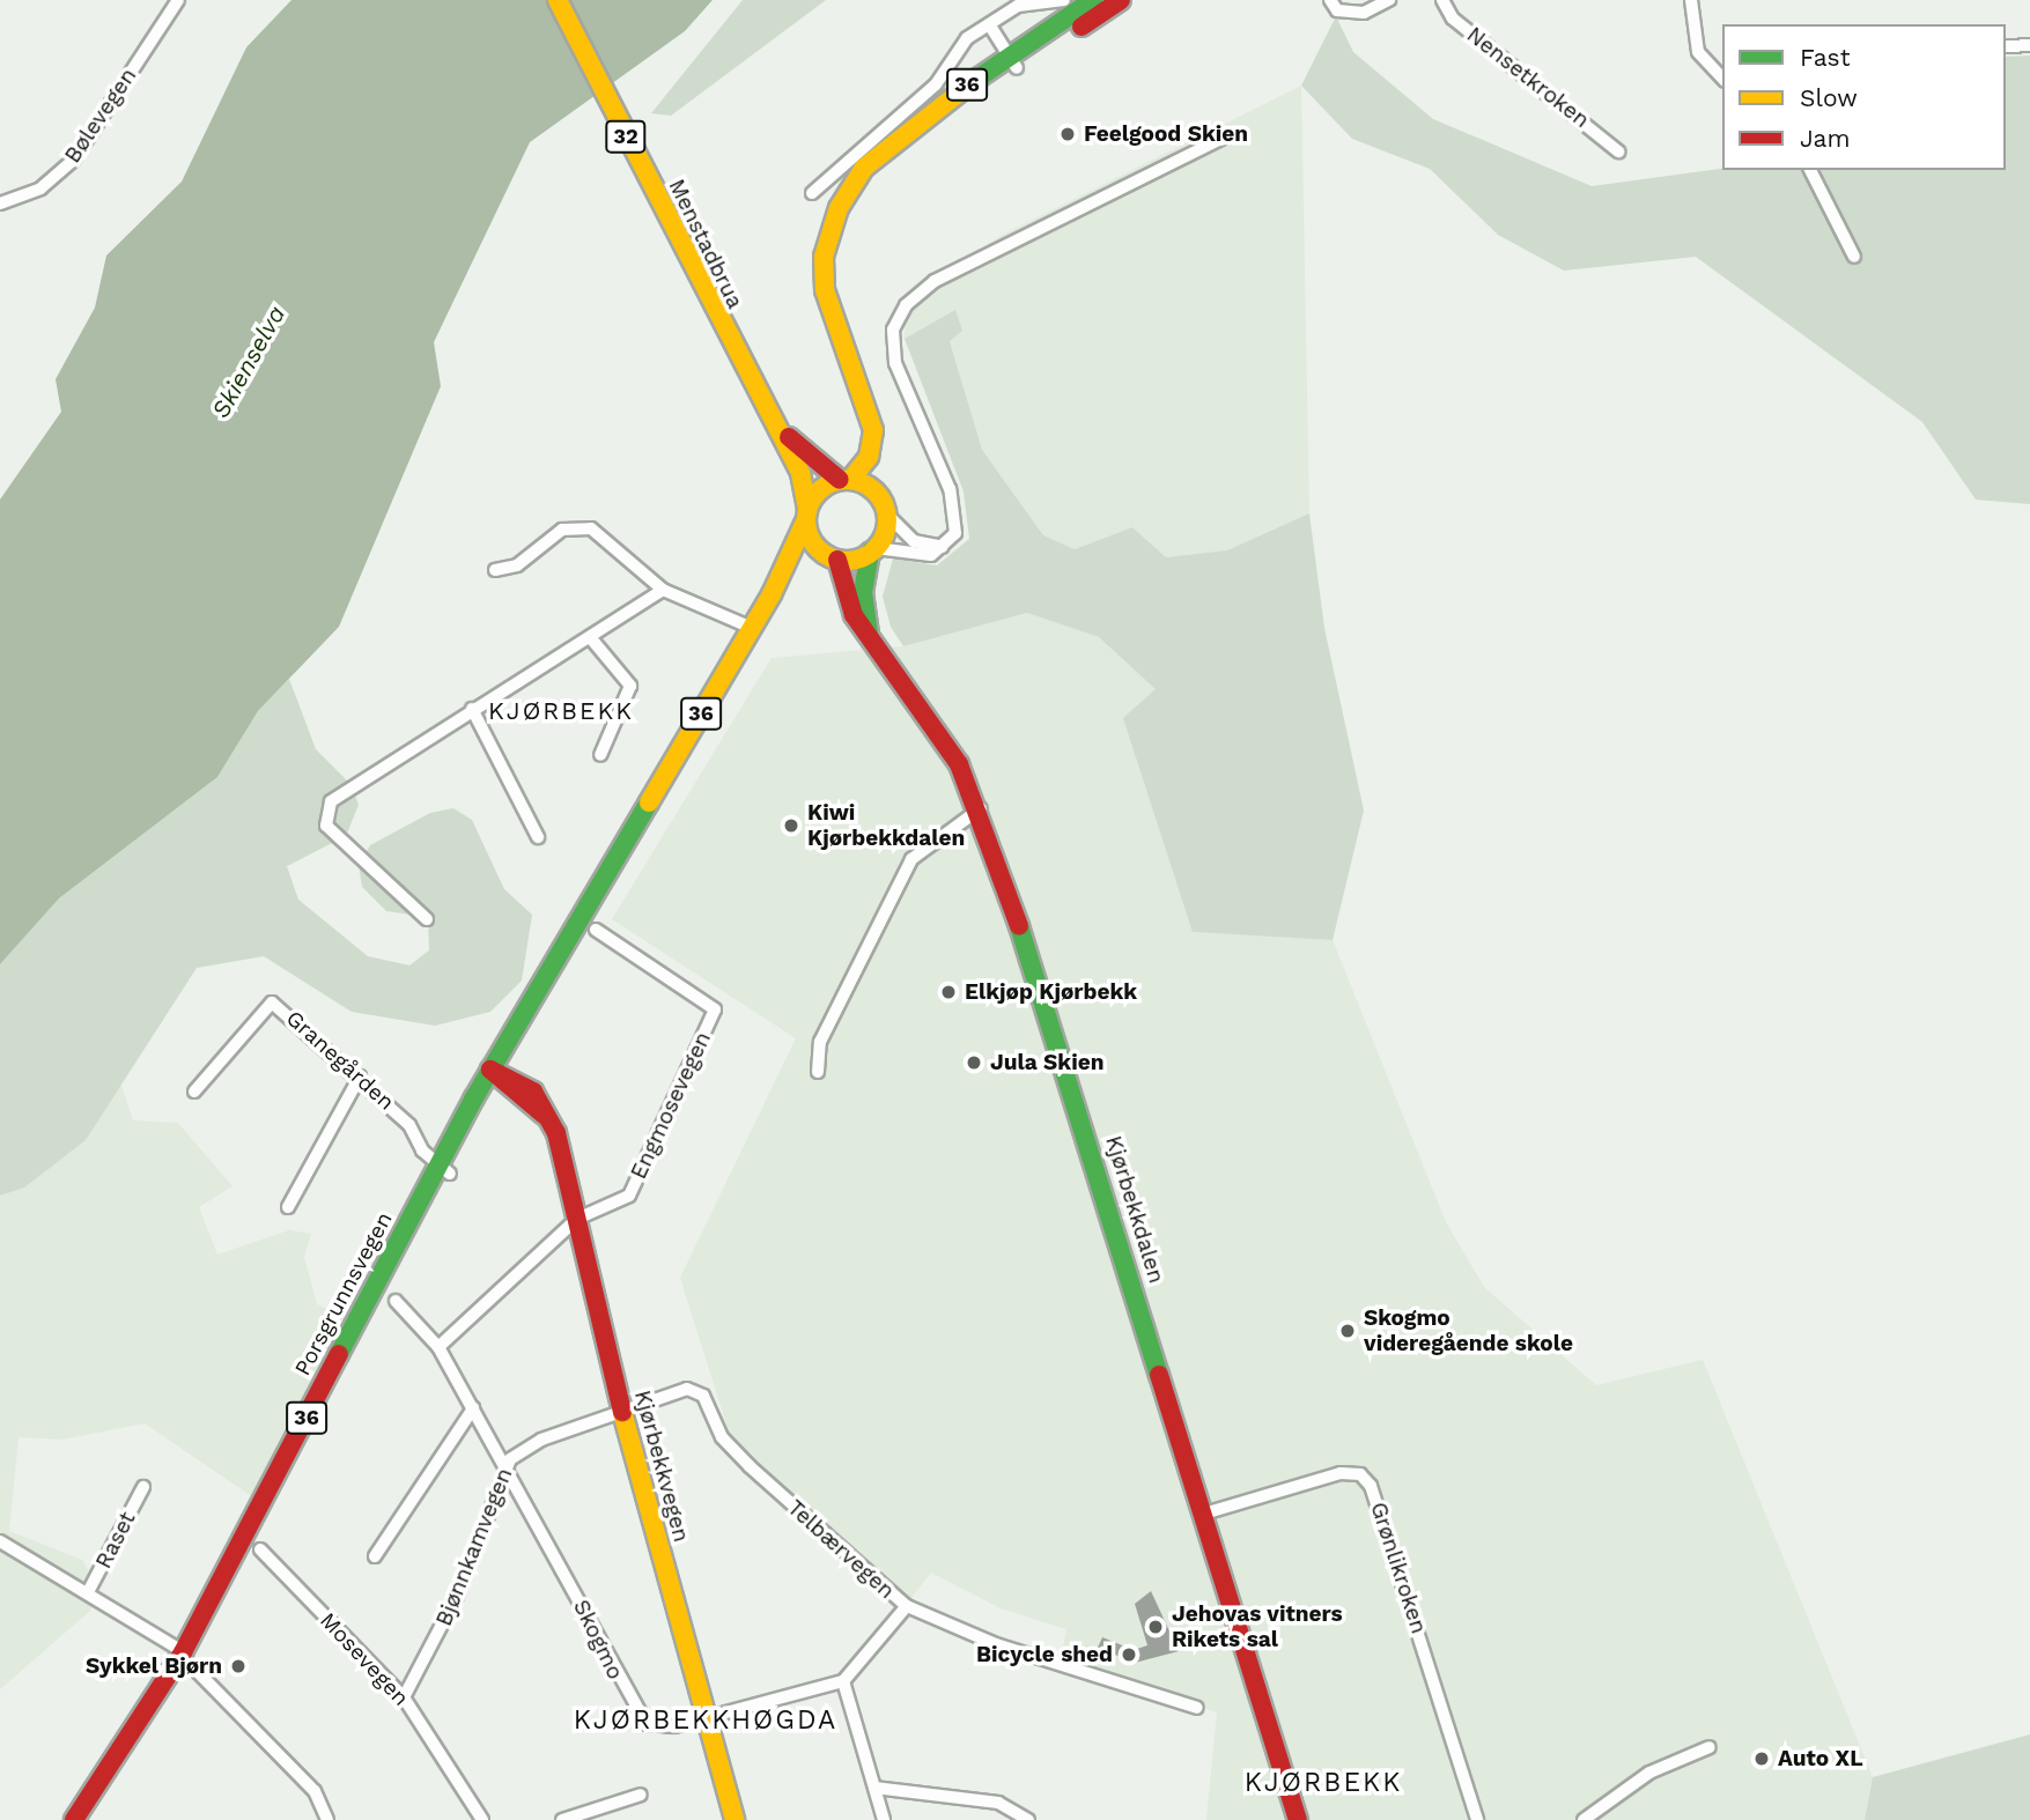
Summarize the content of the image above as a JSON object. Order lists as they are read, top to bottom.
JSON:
{
  "streets": {
    "main road": [
      "36",
      "32",
      "Menstadbrua",
      "Kjørbekkdalen",
      "Porsgrunnsvegen",
      "Kjørbekkvegen"
    ],
    "street": [
      "Nensetkroken",
      "Bølevegen",
      "Granegården",
      "Engmosevegen",
      "Raset",
      "Bjønnkamvegen",
      "Telbærvegen",
      "Grønlikroken",
      "Skogmo",
      "Mosevegen"
    ]
  },
  "crossings": [
    ["36", "Menstadbrua"],
    ["36", "Kjørbekkdalen"],
    ["36", "Porsgrunnsvegen"],
    ["Menstadbrua", "Kjørbekkdalen"],
    ["Menstadbrua", "Porsgrunnsvegen"],
    ["Granegården", "Porsgrunnsvegen"],
    ["Engmosevegen", "Kjørbekkvegen"],
    ["Engmosevegen", "Skogmo"],
    ["Kjørbekkdalen", "Porsgrunnsvegen"],
    ["Kjørbekkdalen", "Grønlikroken"],
    ["Porsgrunnsvegen", "Kjørbekkvegen"],
    ["Porsgrunnsvegen", "Raset"],
    ["Kjørbekkvegen", "Bjønnkamvegen"],
    ["Kjørbekkvegen", "Telbærvegen"],
    ["Kjørbekkvegen", "Skogmo"],
    ["Bjønnkamvegen", "Telbærvegen"],
    ["Bjønnkamvegen", "Skogmo"],
    ["Bjønnkamvegen", "Mosevegen"]
  ],
  "districts": ["KJØRBEKK", "KJØRBEKKHØGDA", "KJØRBEKK"],
  "water": ["Skienselva"],
  "places": [
    "Feelgood Skien",
    "Kiwi Kjørbekkdalen",
    "Elkjøp Kjørbekk",
    "Jula Skien",
    "Skogmo videregående skole",
    "Jehovas vitners Rikets sal",
    "Bicycle shed",
    "Sykkel Bjørn",
    "Auto XL"
  ],
  "legend": ["Fast", "Slow", "Jam"]
}
